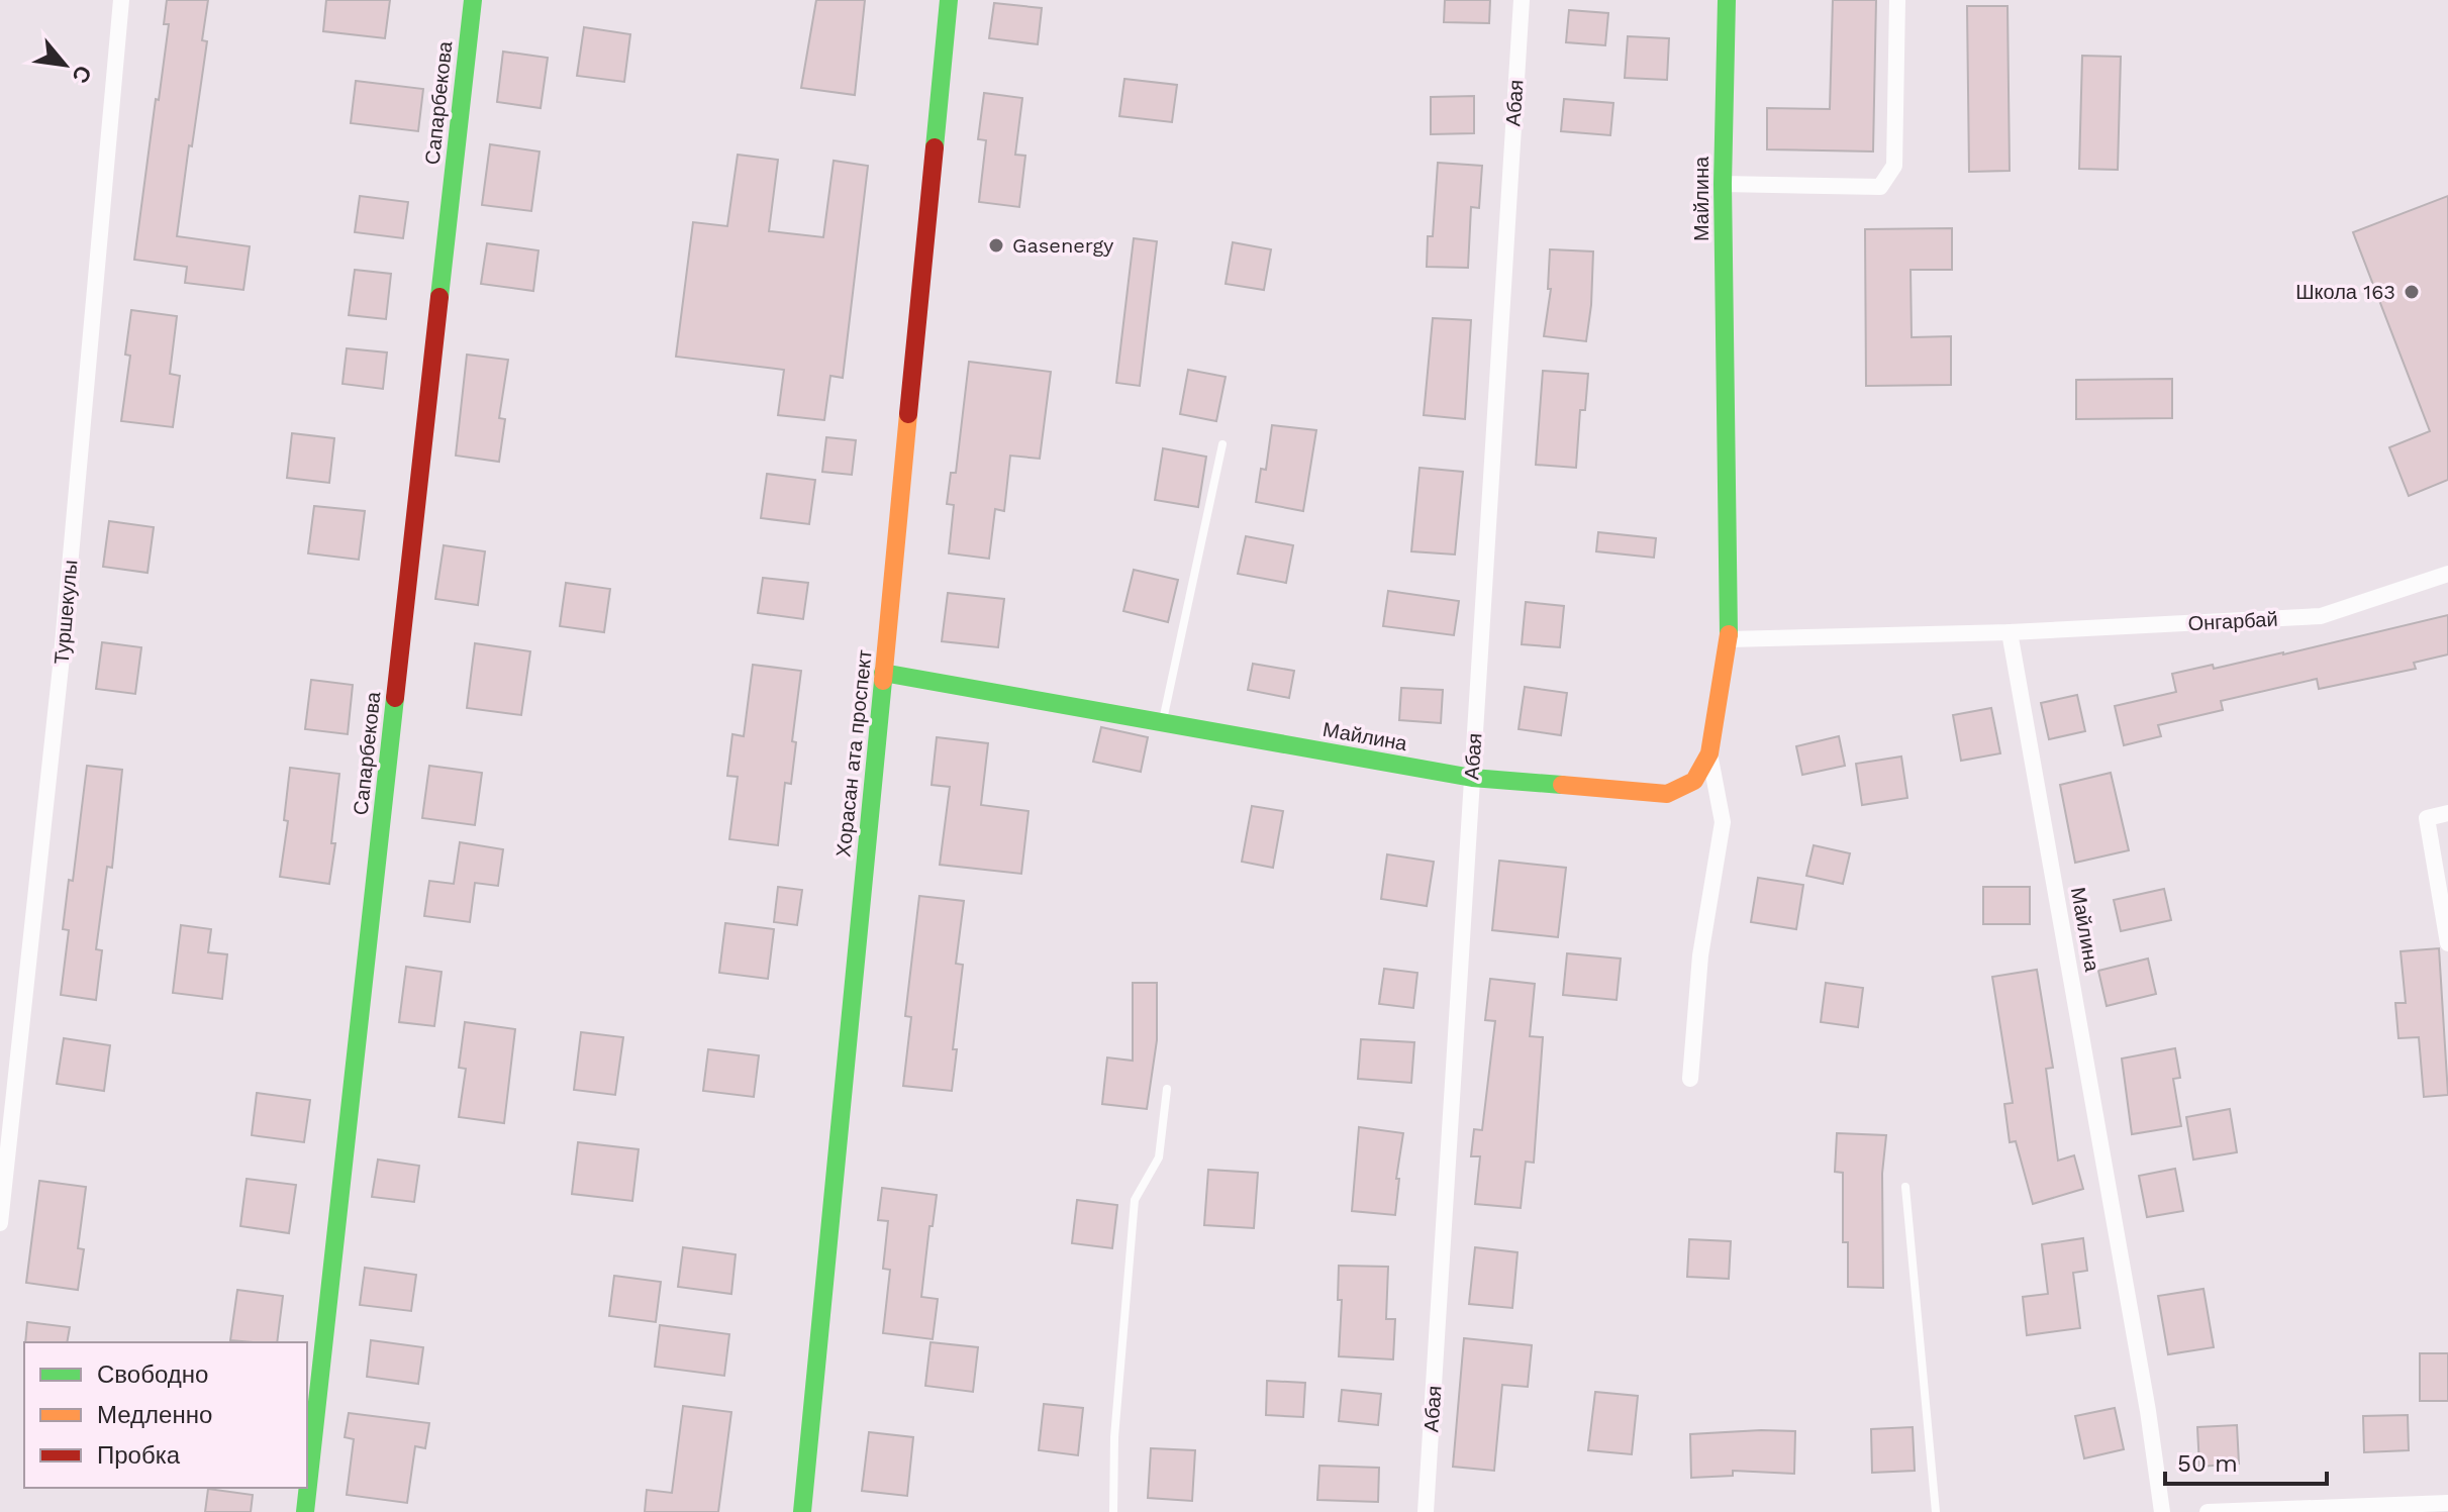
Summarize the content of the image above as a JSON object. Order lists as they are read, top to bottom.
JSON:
{
  "streets": {
    "street": [
      "Сапарбекова",
      "Абая",
      "Майлина",
      "Туршекулы",
      "Онгарбай",
      "Хорасан ата проспект"
    ]
  },
  "crossings": [
    ["Абая", "Майлина"],
    ["Майлина", "Онгарбай"],
    ["Майлина", "Хорасан ата проспект"]
  ],
  "places": ["Gasenergy", "Школа 163"],
  "legend": ["Свободно", "Медленно", "Пробка"],
  "scale_bar": "50 m",
  "north": "bottom right"
}
